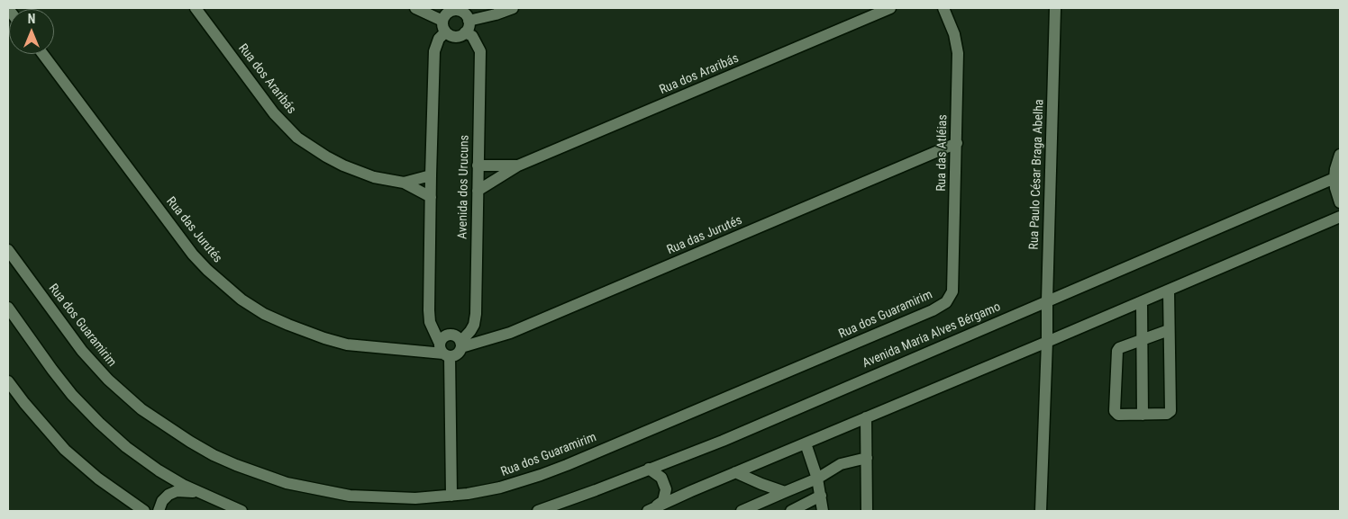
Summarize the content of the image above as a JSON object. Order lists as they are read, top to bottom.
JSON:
{
  "streets": {
    "street": [
      "Rua dos Araribás",
      "Rua das Atléias",
      "Rua Paulo César Braga Abelha",
      "Avenida dos Urucuns",
      "Rua das Jurutés",
      "Rua dos Guaramirim",
      "Avenida Maria Alves Bérgamo"
    ]
  },
  "crossings": [
    ["Rua dos Araribás", "Avenida dos Urucuns"],
    ["Rua das Atléias", "Rua das Jurutés"],
    ["Rua das Atléias", "Rua dos Guaramirim"],
    ["Rua Paulo César Braga Abelha", "Avenida Maria Alves Bérgamo"],
    ["Avenida dos Urucuns", "Rua das Jurutés"]
  ],
  "north": "top"
}
